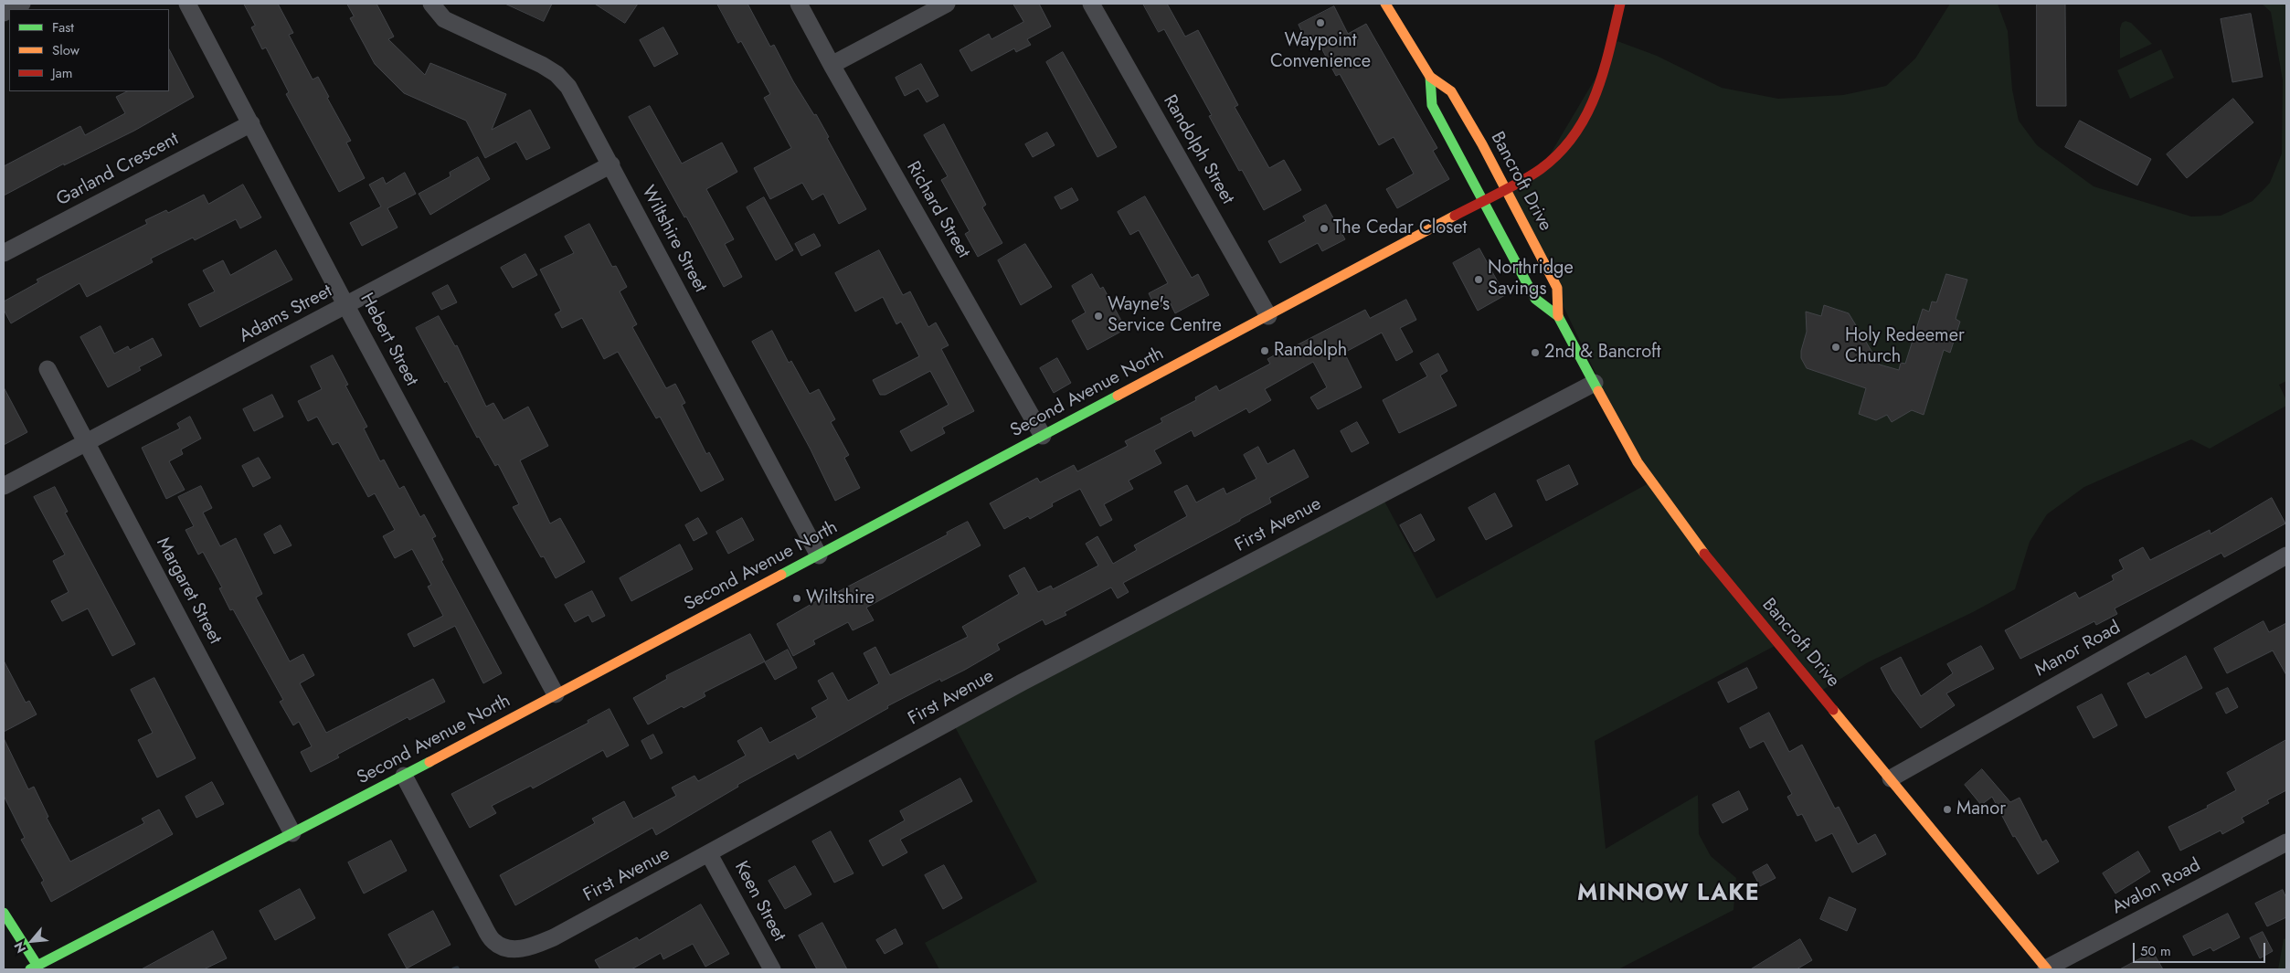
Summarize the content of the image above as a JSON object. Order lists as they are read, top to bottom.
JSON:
{
  "streets": {
    "main road": ["Bancroft Drive", "Second Avenue North"],
    "street": [
      "Randolph Street",
      "Garland Crescent",
      "Richard Street",
      "Wiltshire Street",
      "Adams Street",
      "Hebert Street",
      "First Avenue",
      "Margaret Street",
      "Manor Road",
      "Avalon Road",
      "Keen Street"
    ]
  },
  "crossings": [
    ["Randolph Street", "Second Avenue North"],
    ["Garland Crescent", "Hebert Street"],
    ["Bancroft Drive", "Second Avenue North"],
    ["Bancroft Drive", "First Avenue"],
    ["Bancroft Drive", "Manor Road"],
    ["Bancroft Drive", "Avalon Road"],
    ["Richard Street", "Second Avenue North"],
    ["Wiltshire Street", "Adams Street"],
    ["Wiltshire Street", "Second Avenue North"],
    ["Adams Street", "Hebert Street"],
    ["Adams Street", "Margaret Street"],
    ["Hebert Street", "Second Avenue North"],
    ["Second Avenue North", "First Avenue"],
    ["Second Avenue North", "Margaret Street"],
    ["First Avenue", "Keen Street"]
  ],
  "districts": ["MINNOW LAKE"],
  "places": [
    "Waypoint Convenience",
    "The Cedar Closet",
    "Northridge Savings",
    "Wayne's Service Centre",
    "Holy Redeemer Church",
    "Randolph",
    "2nd & Bancroft",
    "Wiltshire",
    "Manor"
  ],
  "legend": ["Fast", "Slow", "Jam"],
  "scale_bar": "50 m",
  "north": "bottom left"
}
